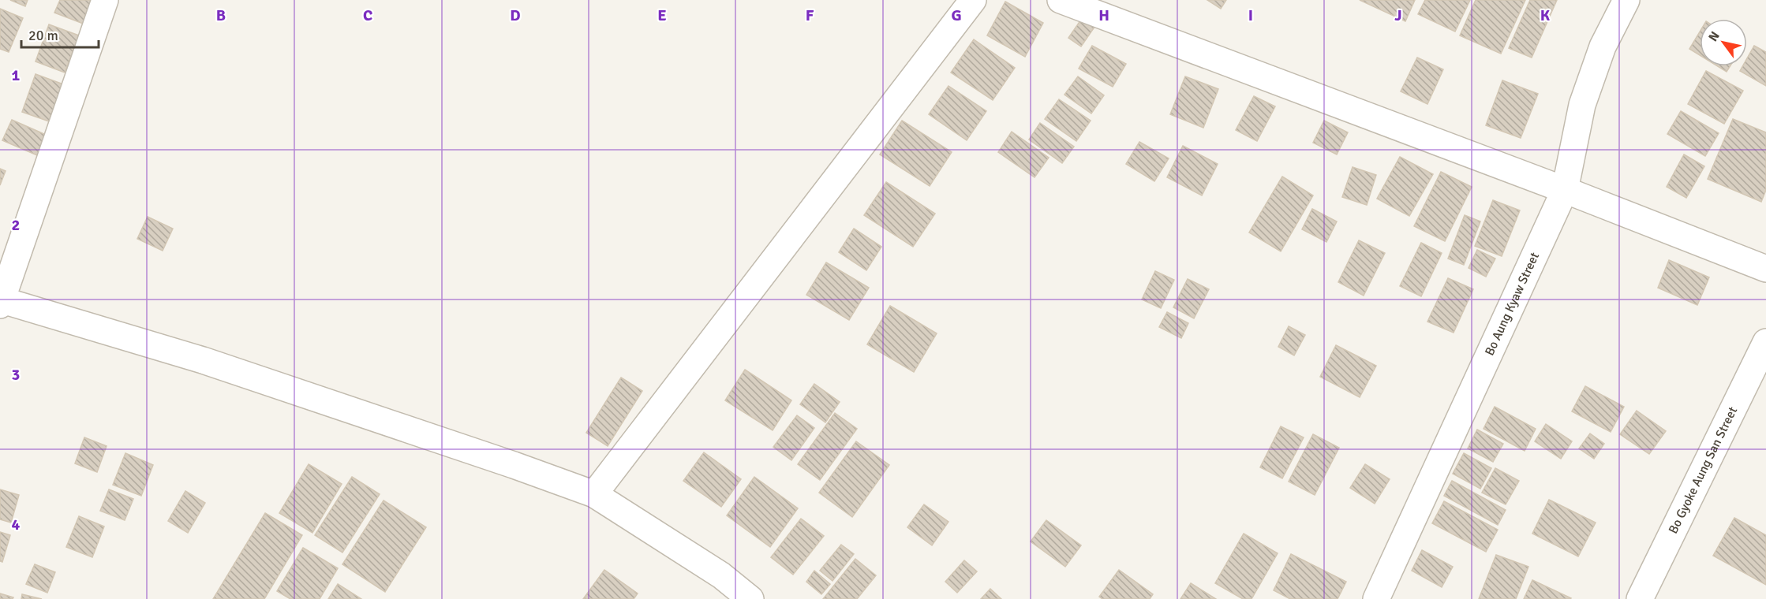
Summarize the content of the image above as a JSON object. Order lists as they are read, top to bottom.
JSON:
{
  "streets": {
    "street": ["Bo Aung Kyaw Street", "Bo Gyoke Aung San Street"]
  },
  "scale_bar": "20 m",
  "north": "top left",
  "grid": {
    "columns": [
      "B",
      "C",
      "D",
      "E",
      "F",
      "G",
      "H",
      "I",
      "J",
      "K"
    ],
    "rows": [
      "1",
      "2",
      "3",
      "4"
    ]
  }
}
